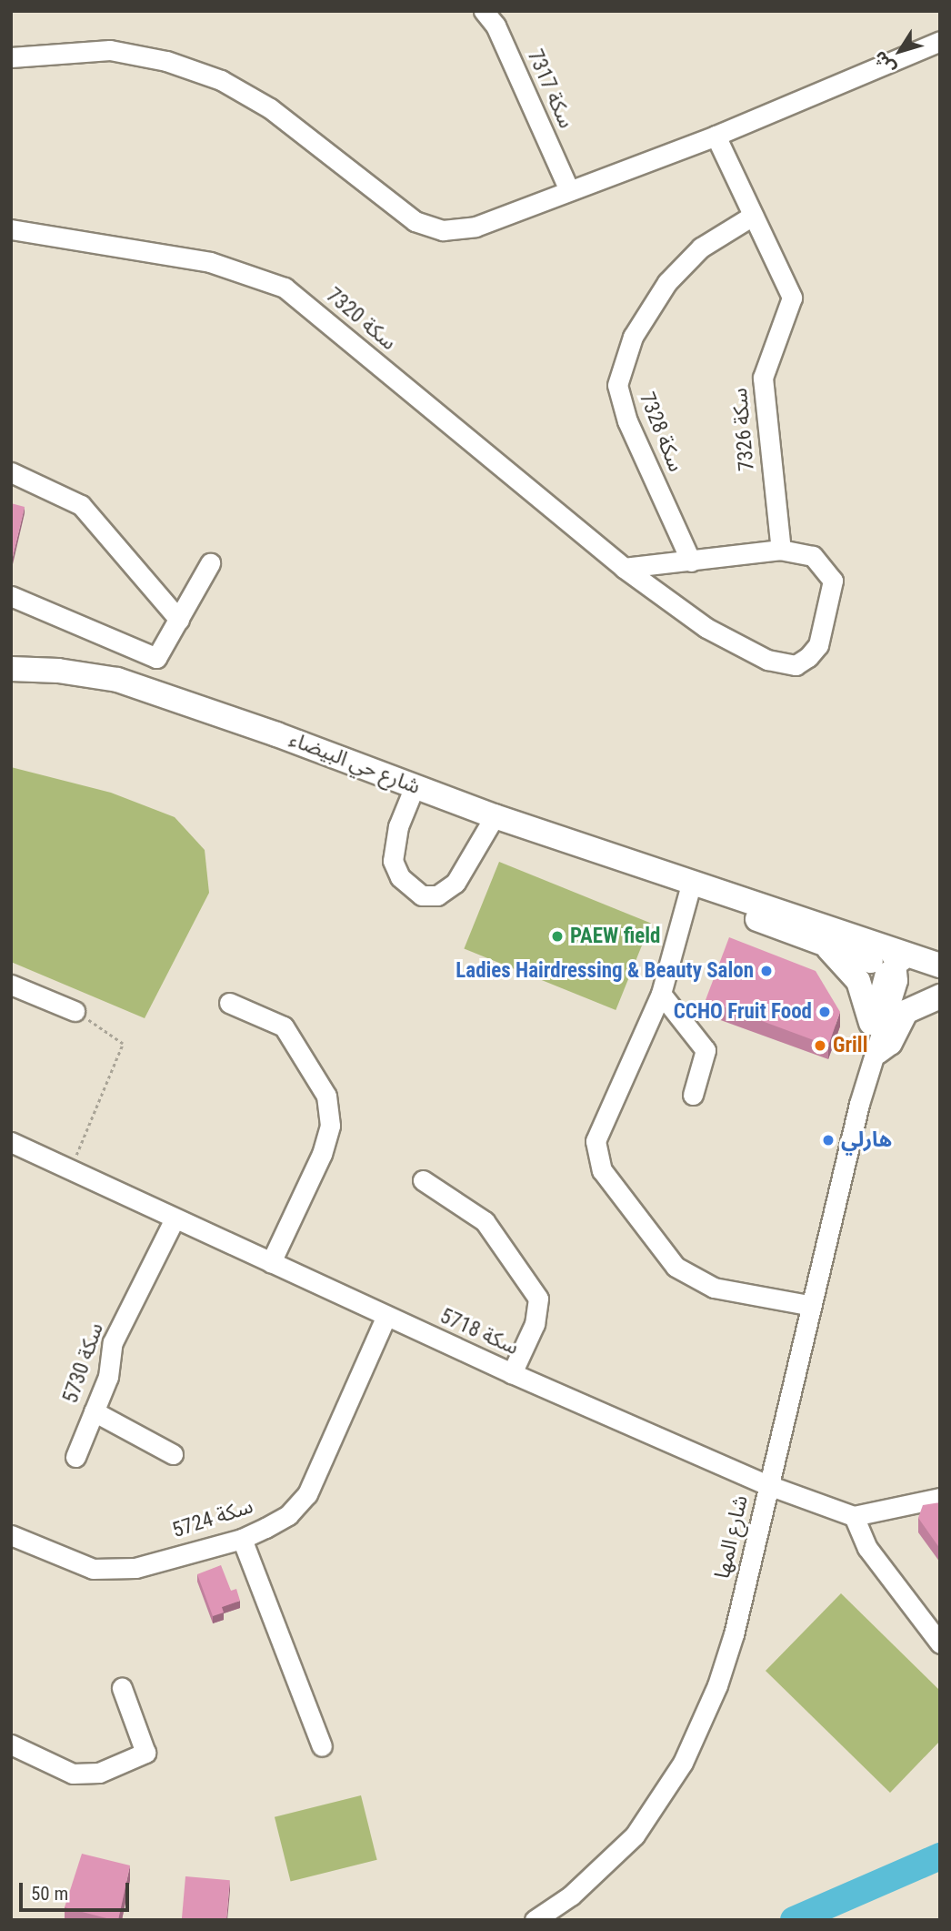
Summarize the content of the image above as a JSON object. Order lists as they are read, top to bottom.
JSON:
{
  "streets": {
    "main road": ["شارع حي البيضاء"],
    "street": [
      "سكة 7317",
      "سكة 7320",
      "سكة 7326",
      "سكة 7328",
      "سكة 5718",
      "سكة 5730",
      "سكة 5724",
      "شارع المها"
    ]
  },
  "crossings": [
    ["سكة 7320", "سكة 7326"],
    ["سكة 7320", "سكة 7328"],
    ["سكة 7326", "سكة 7328"],
    ["سكة 5718", "سكة 5730"],
    ["سكة 5718", "سكة 5724"],
    ["سكة 5718", "شارع المها"]
  ],
  "places": [
    "PAEW field",
    "Ladies Hairdressing & Beauty Salon",
    "CCHO Fruit Food",
    "Grill",
    "هارلي"
  ],
  "scale_bar": "50 m",
  "north": "bottom left"
}
